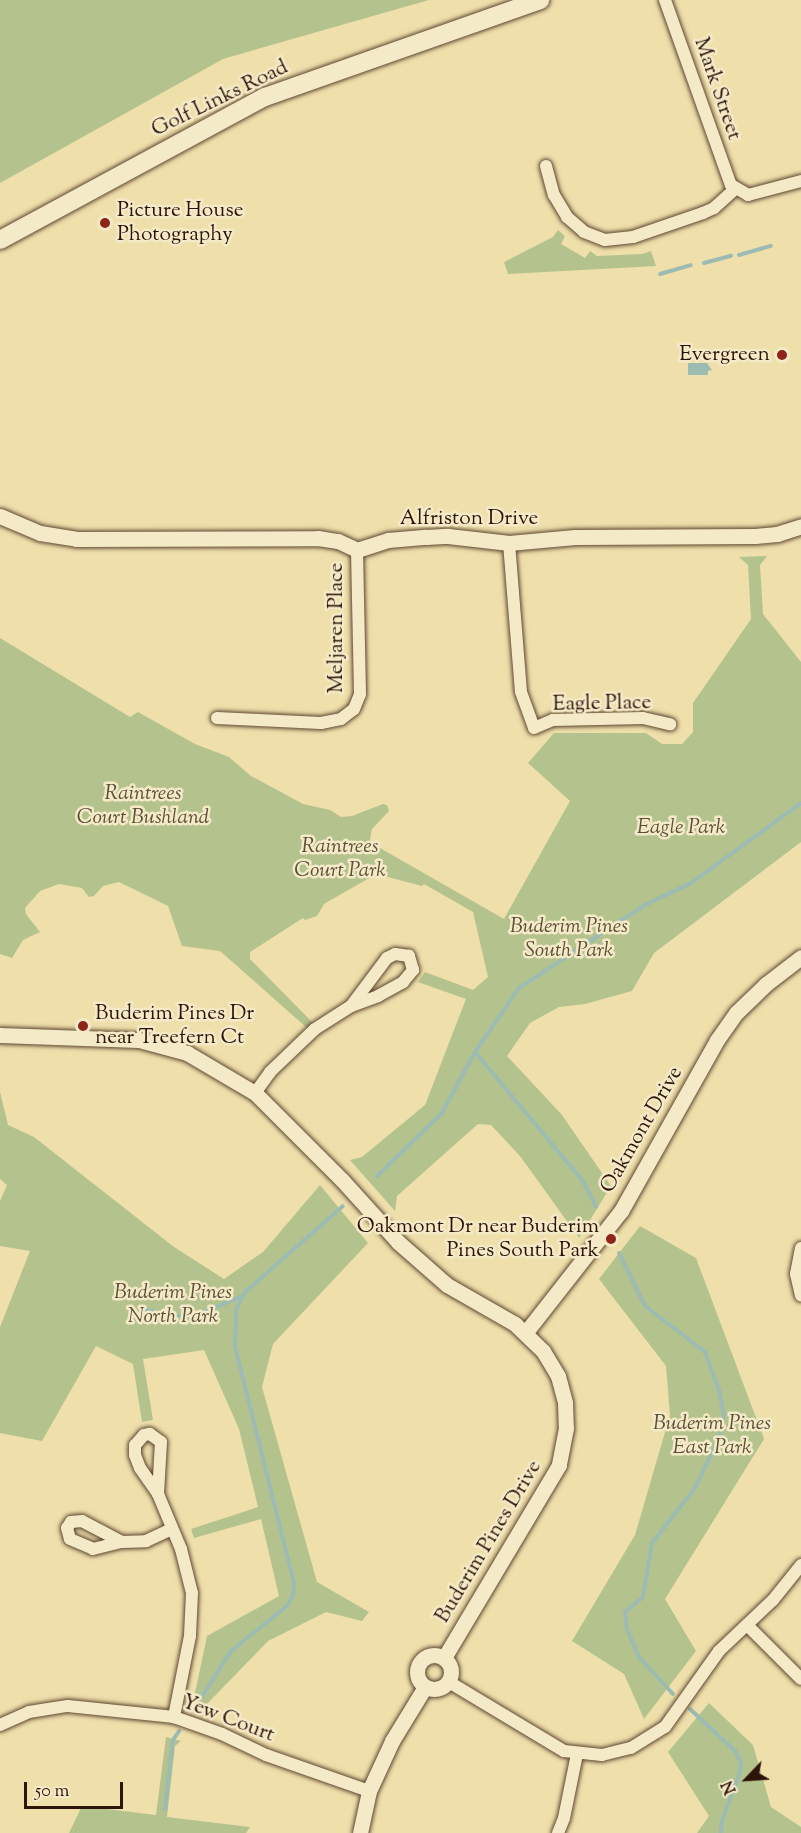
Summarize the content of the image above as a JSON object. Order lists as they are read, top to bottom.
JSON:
{
  "streets": {
    "main road": ["Golf Links Road"],
    "street": [
      "Mark Street",
      "Alfriston Drive",
      "Meljaren Place",
      "Eagle Place",
      "Oakmont Drive",
      "Buderim Pines Drive",
      "Yew Court"
    ]
  },
  "crossings": [
    ["Alfriston Drive", "Meljaren Place"],
    ["Alfriston Drive", "Eagle Place"],
    ["Oakmont Drive", "Buderim Pines Drive"]
  ],
  "parks": [
    "Raintrees Court Bushland",
    "Eagle Park",
    "Raintrees Court Park",
    "Buderim Pines South Park",
    "Buderim Pines North Park",
    "Buderim Pines East Park"
  ],
  "places": [
    "Picture House Photography",
    "Evergreen",
    "Buderim Pines Dr near Treefern Ct",
    "Oakmont Dr near Buderim Pines South Park"
  ],
  "scale_bar": "50 m",
  "north": "bottom left"
}
